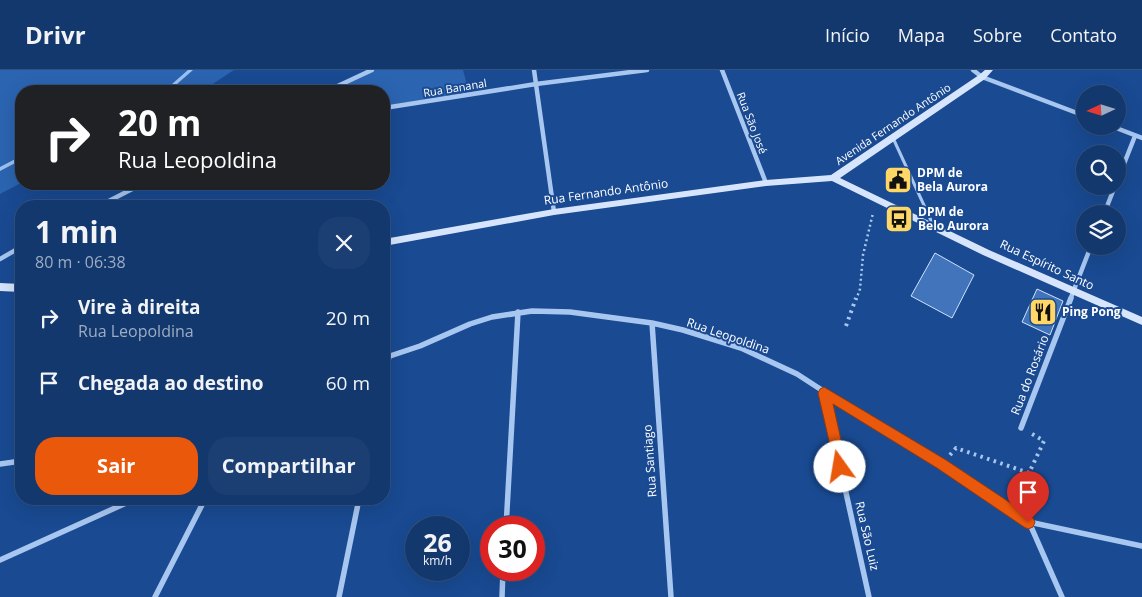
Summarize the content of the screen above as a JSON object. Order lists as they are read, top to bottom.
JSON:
{
  "streets": {
    "street": [
      "Rua Bananal",
      "Rua São José",
      "Avenida Fernando Antônio",
      "Rua Fernando Antônio",
      "Rua Espírito Santo",
      "Rua Leopoldina",
      "Rua do Rosário",
      "Rua Santiago",
      "Rua São Luiz"
    ]
  },
  "crossings": [
    ["Rua São José", "Rua Fernando Antônio"],
    ["Avenida Fernando Antônio", "Rua Fernando Antônio"],
    ["Avenida Fernando Antônio", "Rua Espírito Santo"],
    ["Rua Fernando Antônio", "Rua Espírito Santo"],
    ["Rua Espírito Santo", "Rua do Rosário"],
    ["Rua Leopoldina", "Rua Santiago"],
    ["Rua Leopoldina", "Rua São Luiz"]
  ],
  "places": {
    "public building": ["DPM de Bela Aurora"],
    "bus stop": ["DPM de Belo Aurora"],
    "restaurant": ["Ping Pong"]
  },
  "north": "left",
  "page": {
    "header": "Drivr",
    "nav": [
      "Início",
      "Mapa",
      "Sobre",
      "Contato"
    ],
    "turn": ["20 m", "Rua Leopoldina"],
    "heading": ["1 min", "80 m · 06:38"],
    "list": [
      {
        "name": "Vire à direita",
        "note": "Rua Leopoldina",
        "value": "20 m"
      },
      {
        "name": "Chegada ao destino",
        "value": "60 m"
      }
    ],
    "buttons": ["Sair", "Compartilhar"],
    "speed": "26 km/h",
    "limit": "30"
  }
}
